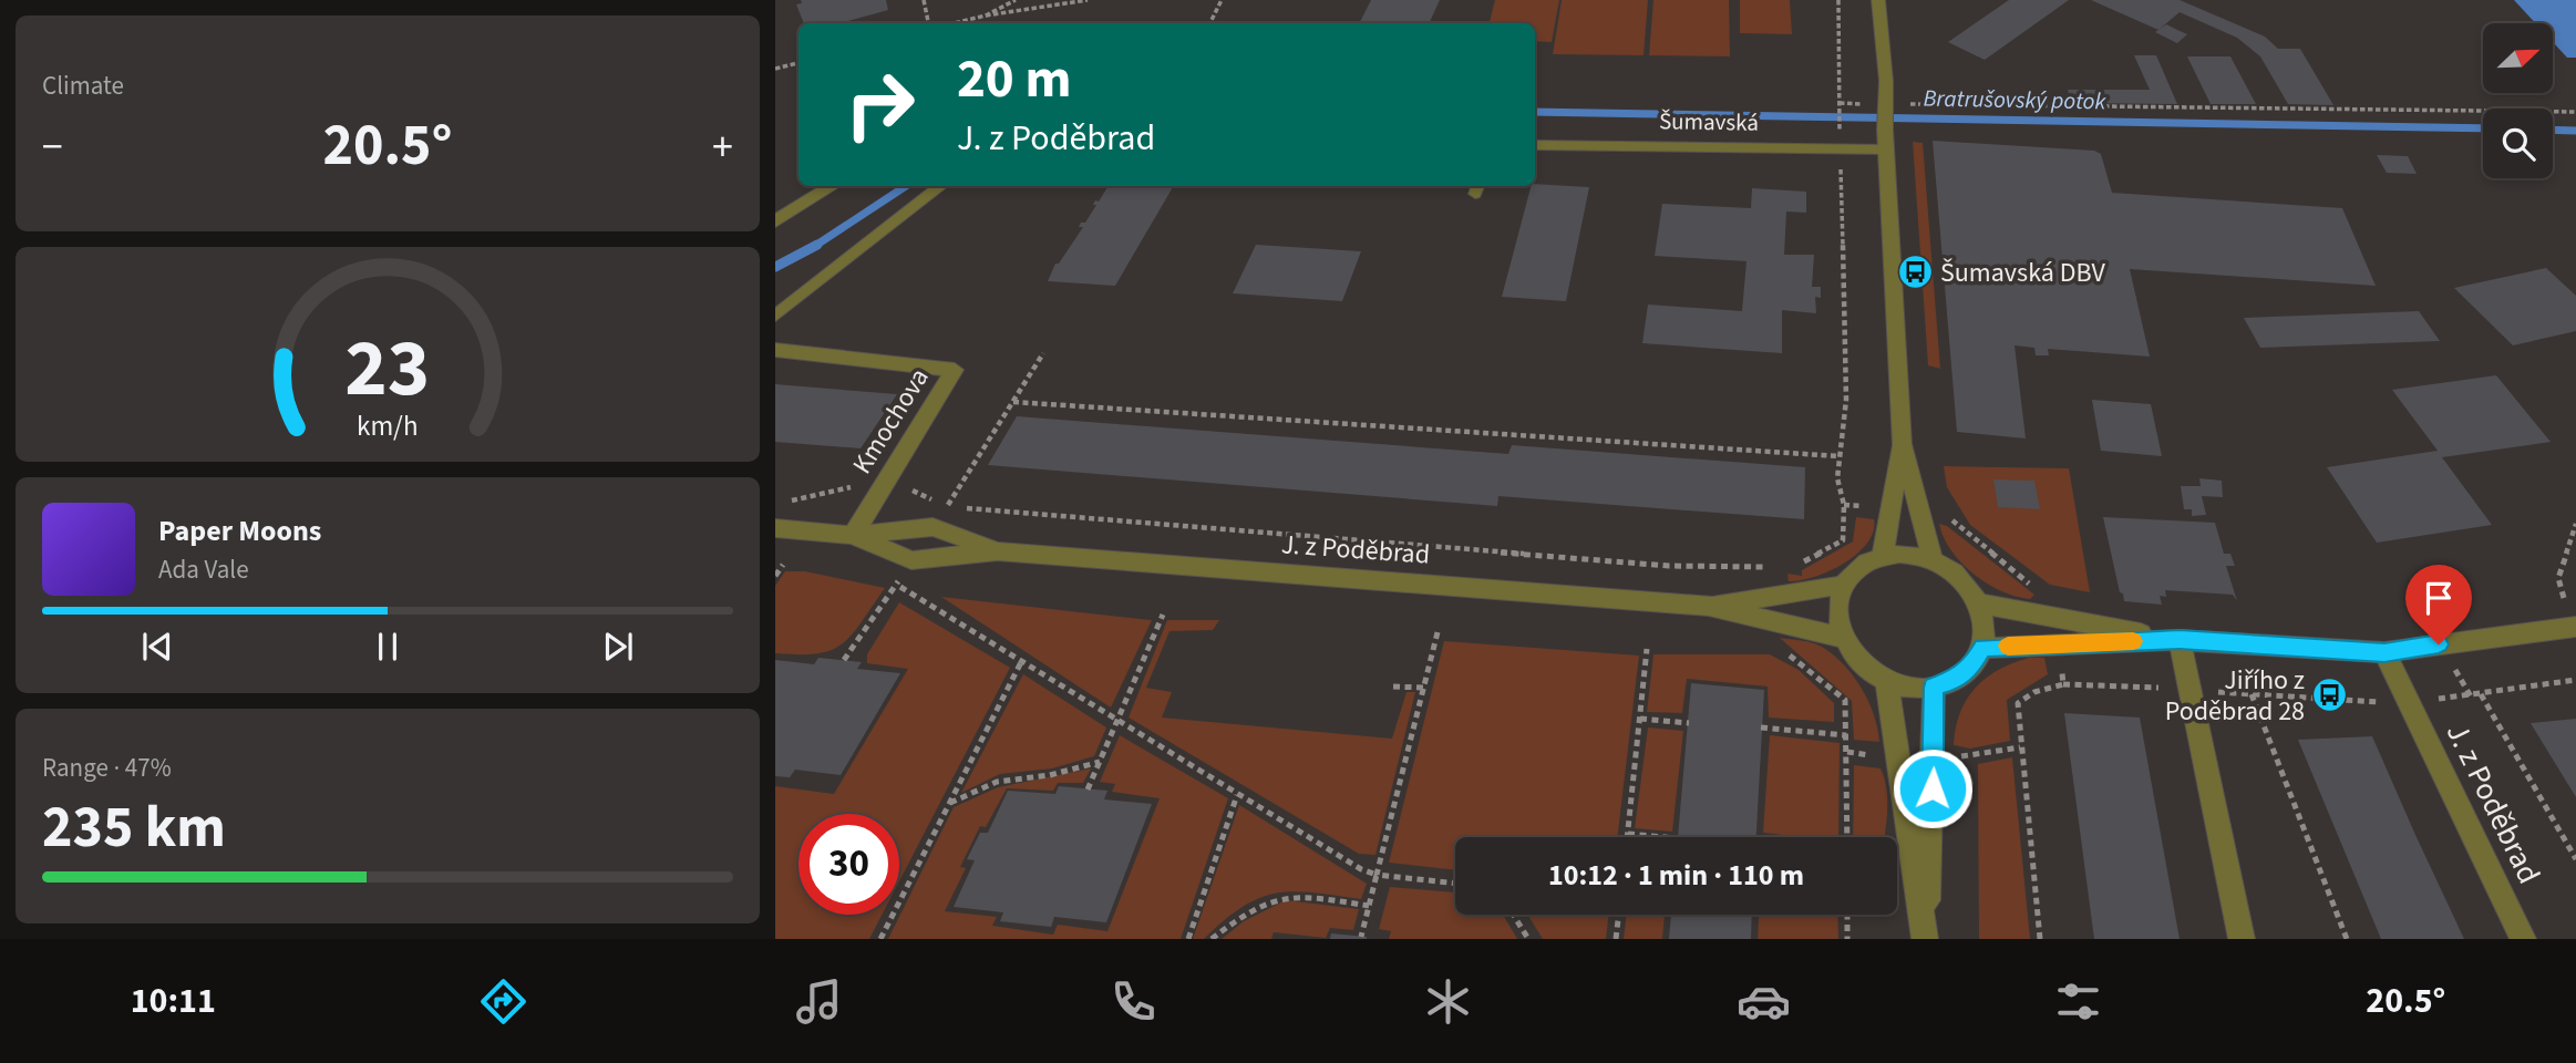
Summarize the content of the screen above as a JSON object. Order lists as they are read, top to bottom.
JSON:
{
  "streets": {
    "street": ["Kmochova", "J. z Poděbrad"],
    "lane": ["Šumavská"]
  },
  "crossings": [
    ["Kmochova", "J. z Poděbrad"]
  ],
  "water": ["Bratrušovský potok"],
  "places": {
    "bus stop": ["Šumavská DBV", "Jiřího z Poděbrad 28"]
  },
  "north": "top right",
  "page": {
    "tile": [
      "Climate",
      ["Range · 47%", "235 km"]
    ],
    "turn": ["20 m", "J. z Poděbrad"],
    "heat": ["−", "20.5°", "+"],
    "song": ["Paper Moons", "Ada Vale"],
    "limit": "30",
    "trip": "10:12 · 1 min · 110 m",
    "tabs": ["10:11", "20.5°"],
    "gauge": ["23", "km/h"]
  }
}
